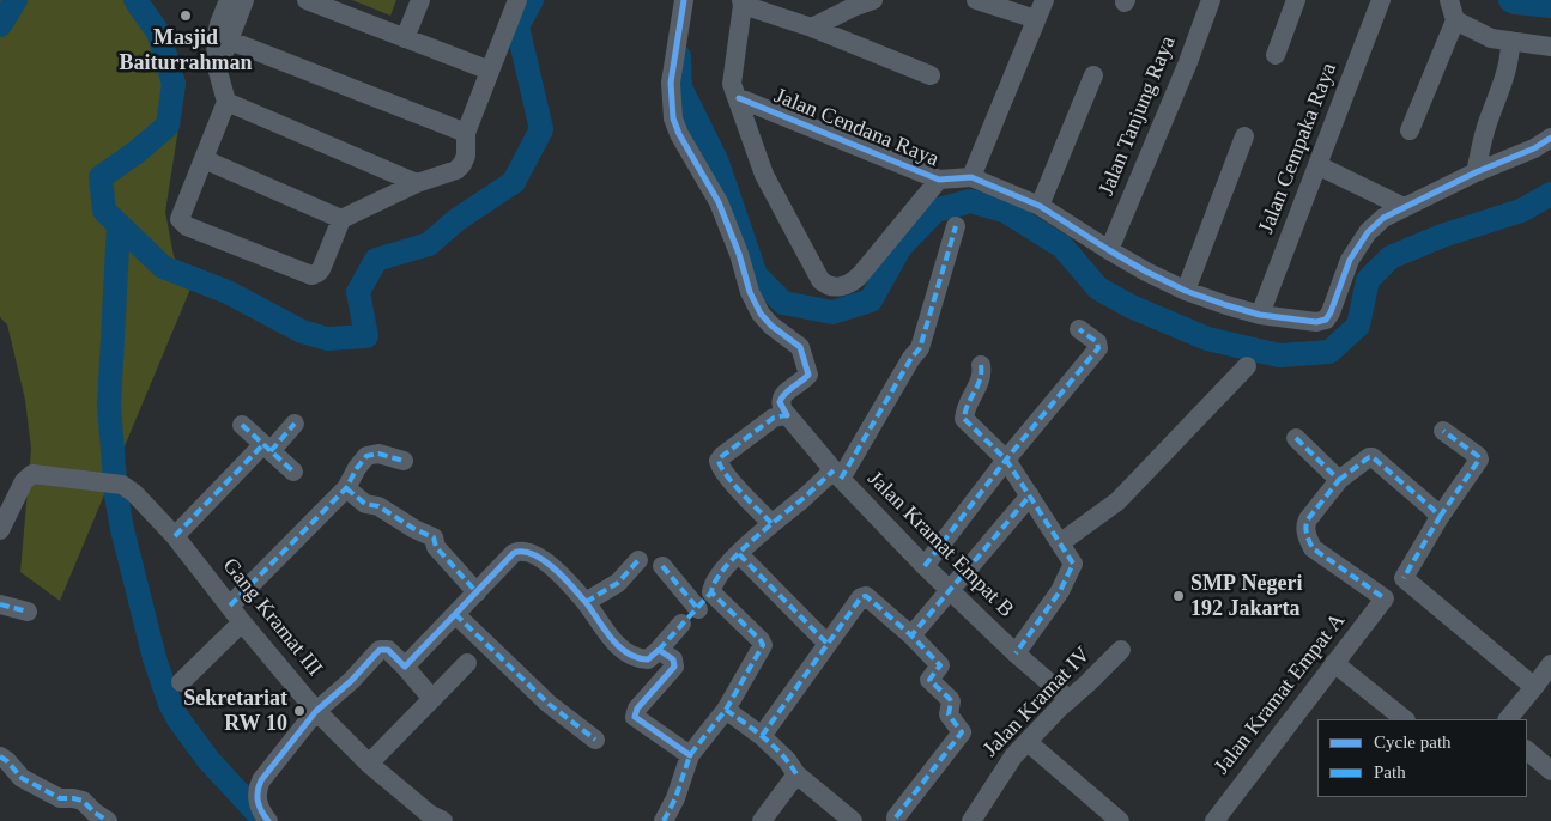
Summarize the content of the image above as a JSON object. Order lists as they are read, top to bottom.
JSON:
{
  "streets": {
    "street": [
      "Jalan Tanjung Raya",
      "Jalan Cendana Raya",
      "Jalan Cempaka Raya",
      "Jalan Kramat Empat B",
      "Gang Kramat III",
      "Jalan Kramat Empat A",
      "Jalan Kramat IV"
    ]
  },
  "crossings": [
    ["Jalan Tanjung Raya", "Jalan Cendana Raya"],
    ["Jalan Cendana Raya", "Jalan Cempaka Raya"],
    ["Jalan Kramat Empat B", "Jalan Kramat IV"]
  ],
  "places": ["Masjid Baiturrahman", "SMP Negeri 192 Jakarta", "Sekretariat RW 10"],
  "legend": ["Cycle path", "Path"]
}
